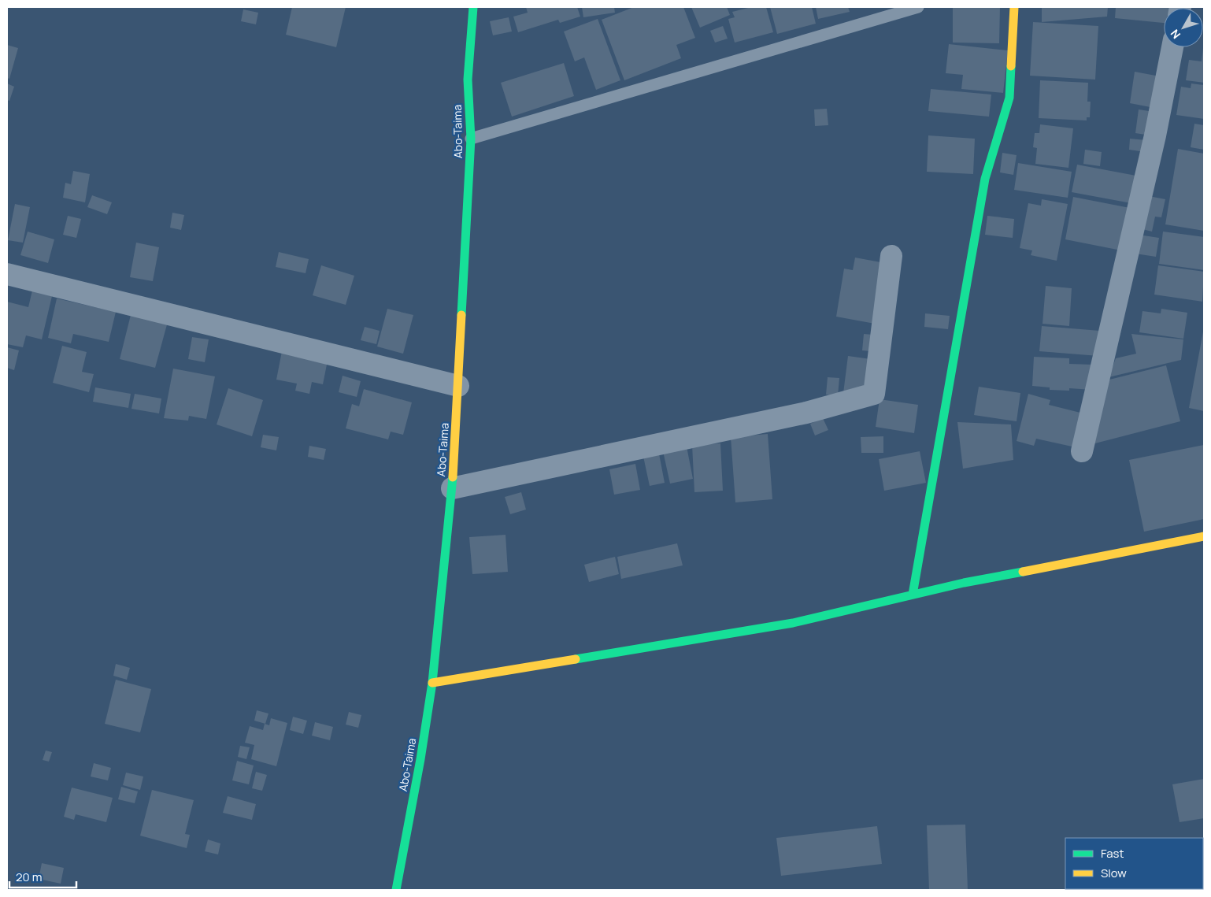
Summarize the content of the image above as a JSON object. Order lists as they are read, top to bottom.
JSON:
{
  "streets": {
    "street": ["Abo-Taima"]
  },
  "legend": ["Fast", "Slow"],
  "scale_bar": "20 m",
  "north": "bottom left"
}
